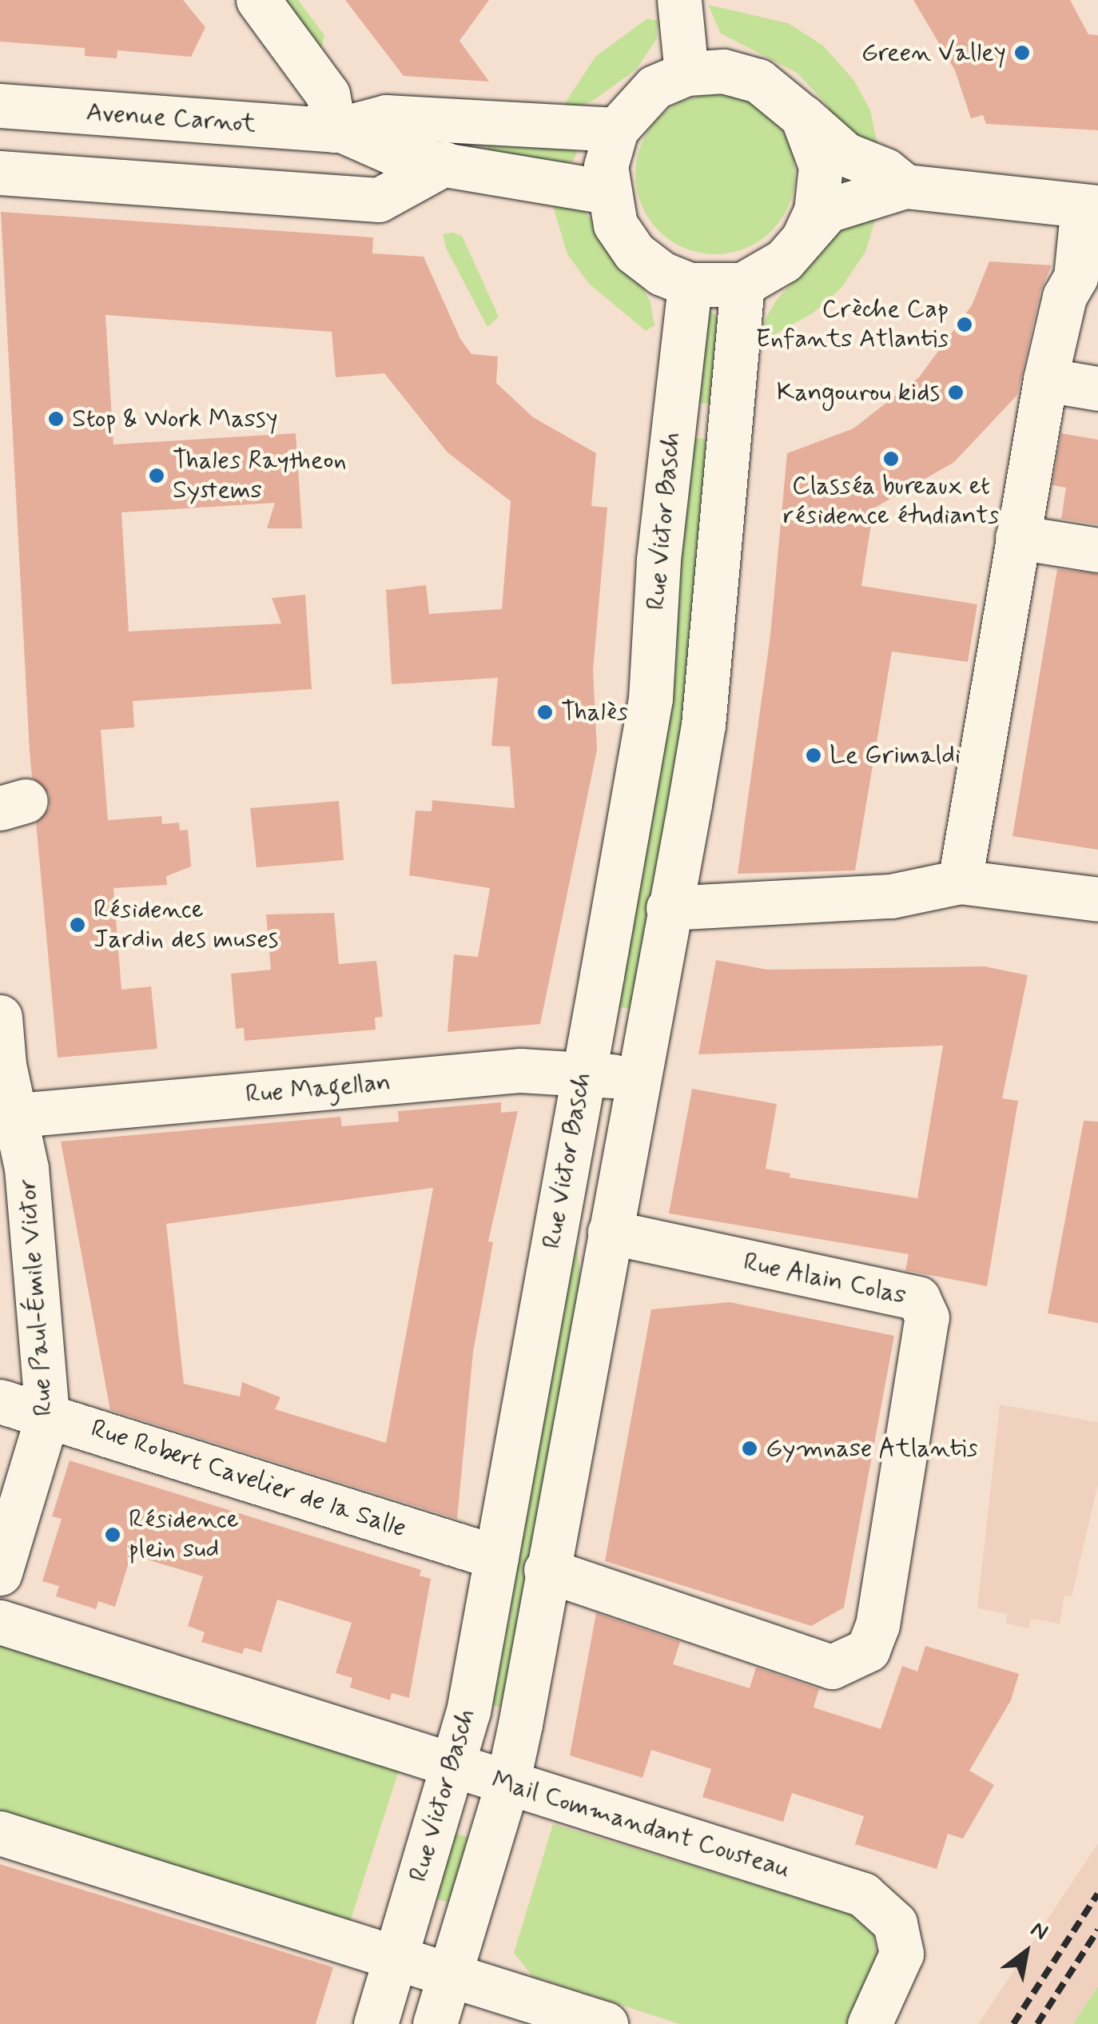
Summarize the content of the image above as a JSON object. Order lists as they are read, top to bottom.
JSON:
{
  "streets": {
    "street": [
      "Avenue Carnot",
      "Rue Victor Basch",
      "Rue Magellan",
      "Rue Alain Colas",
      "Rue Paul-Émile Victor",
      "Rue Robert Cavelier de la Salle",
      "Mail Commandant Cousteau"
    ]
  },
  "crossings": [
    ["Avenue Carnot", "Rue Victor Basch"],
    ["Rue Victor Basch", "Rue Magellan"],
    ["Rue Victor Basch", "Rue Alain Colas"],
    ["Rue Victor Basch", "Rue Robert Cavelier de la Salle"],
    ["Rue Victor Basch", "Mail Commandant Cousteau"],
    ["Rue Magellan", "Rue Paul-Émile Victor"],
    ["Rue Paul-Émile Victor", "Rue Robert Cavelier de la Salle"]
  ],
  "places": [
    "Green Valley",
    "Crèche Cap Enfants Atlantis",
    "Kangourou kids",
    "Stop & Work Massy",
    "Classéa bureaux et résidence étudiants",
    "Thales Raytheon Systems",
    "Thalès",
    "Le Grimaldi",
    "Résidence Jardin des muses",
    "Gymnase Atlantis",
    "Résidence plein sud"
  ],
  "north": "top right"
}
